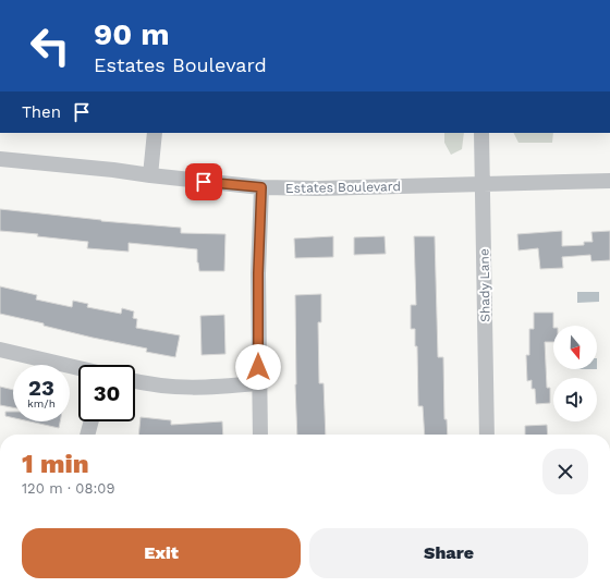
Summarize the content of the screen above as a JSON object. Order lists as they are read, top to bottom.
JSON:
{
  "streets": {
    "street": ["Estates Boulevard", "Shady Lane"]
  },
  "crossings": [
    ["Estates Boulevard", "Shady Lane"]
  ],
  "north": "bottom",
  "page": {
    "turn": ["90 m", "Estates Boulevard"],
    "then": "Then",
    "speed": "23 km/h",
    "limit": "30",
    "heading": ["1 min", "120 m · 08:09"],
    "buttons": ["Exit", "Share"]
  }
}
